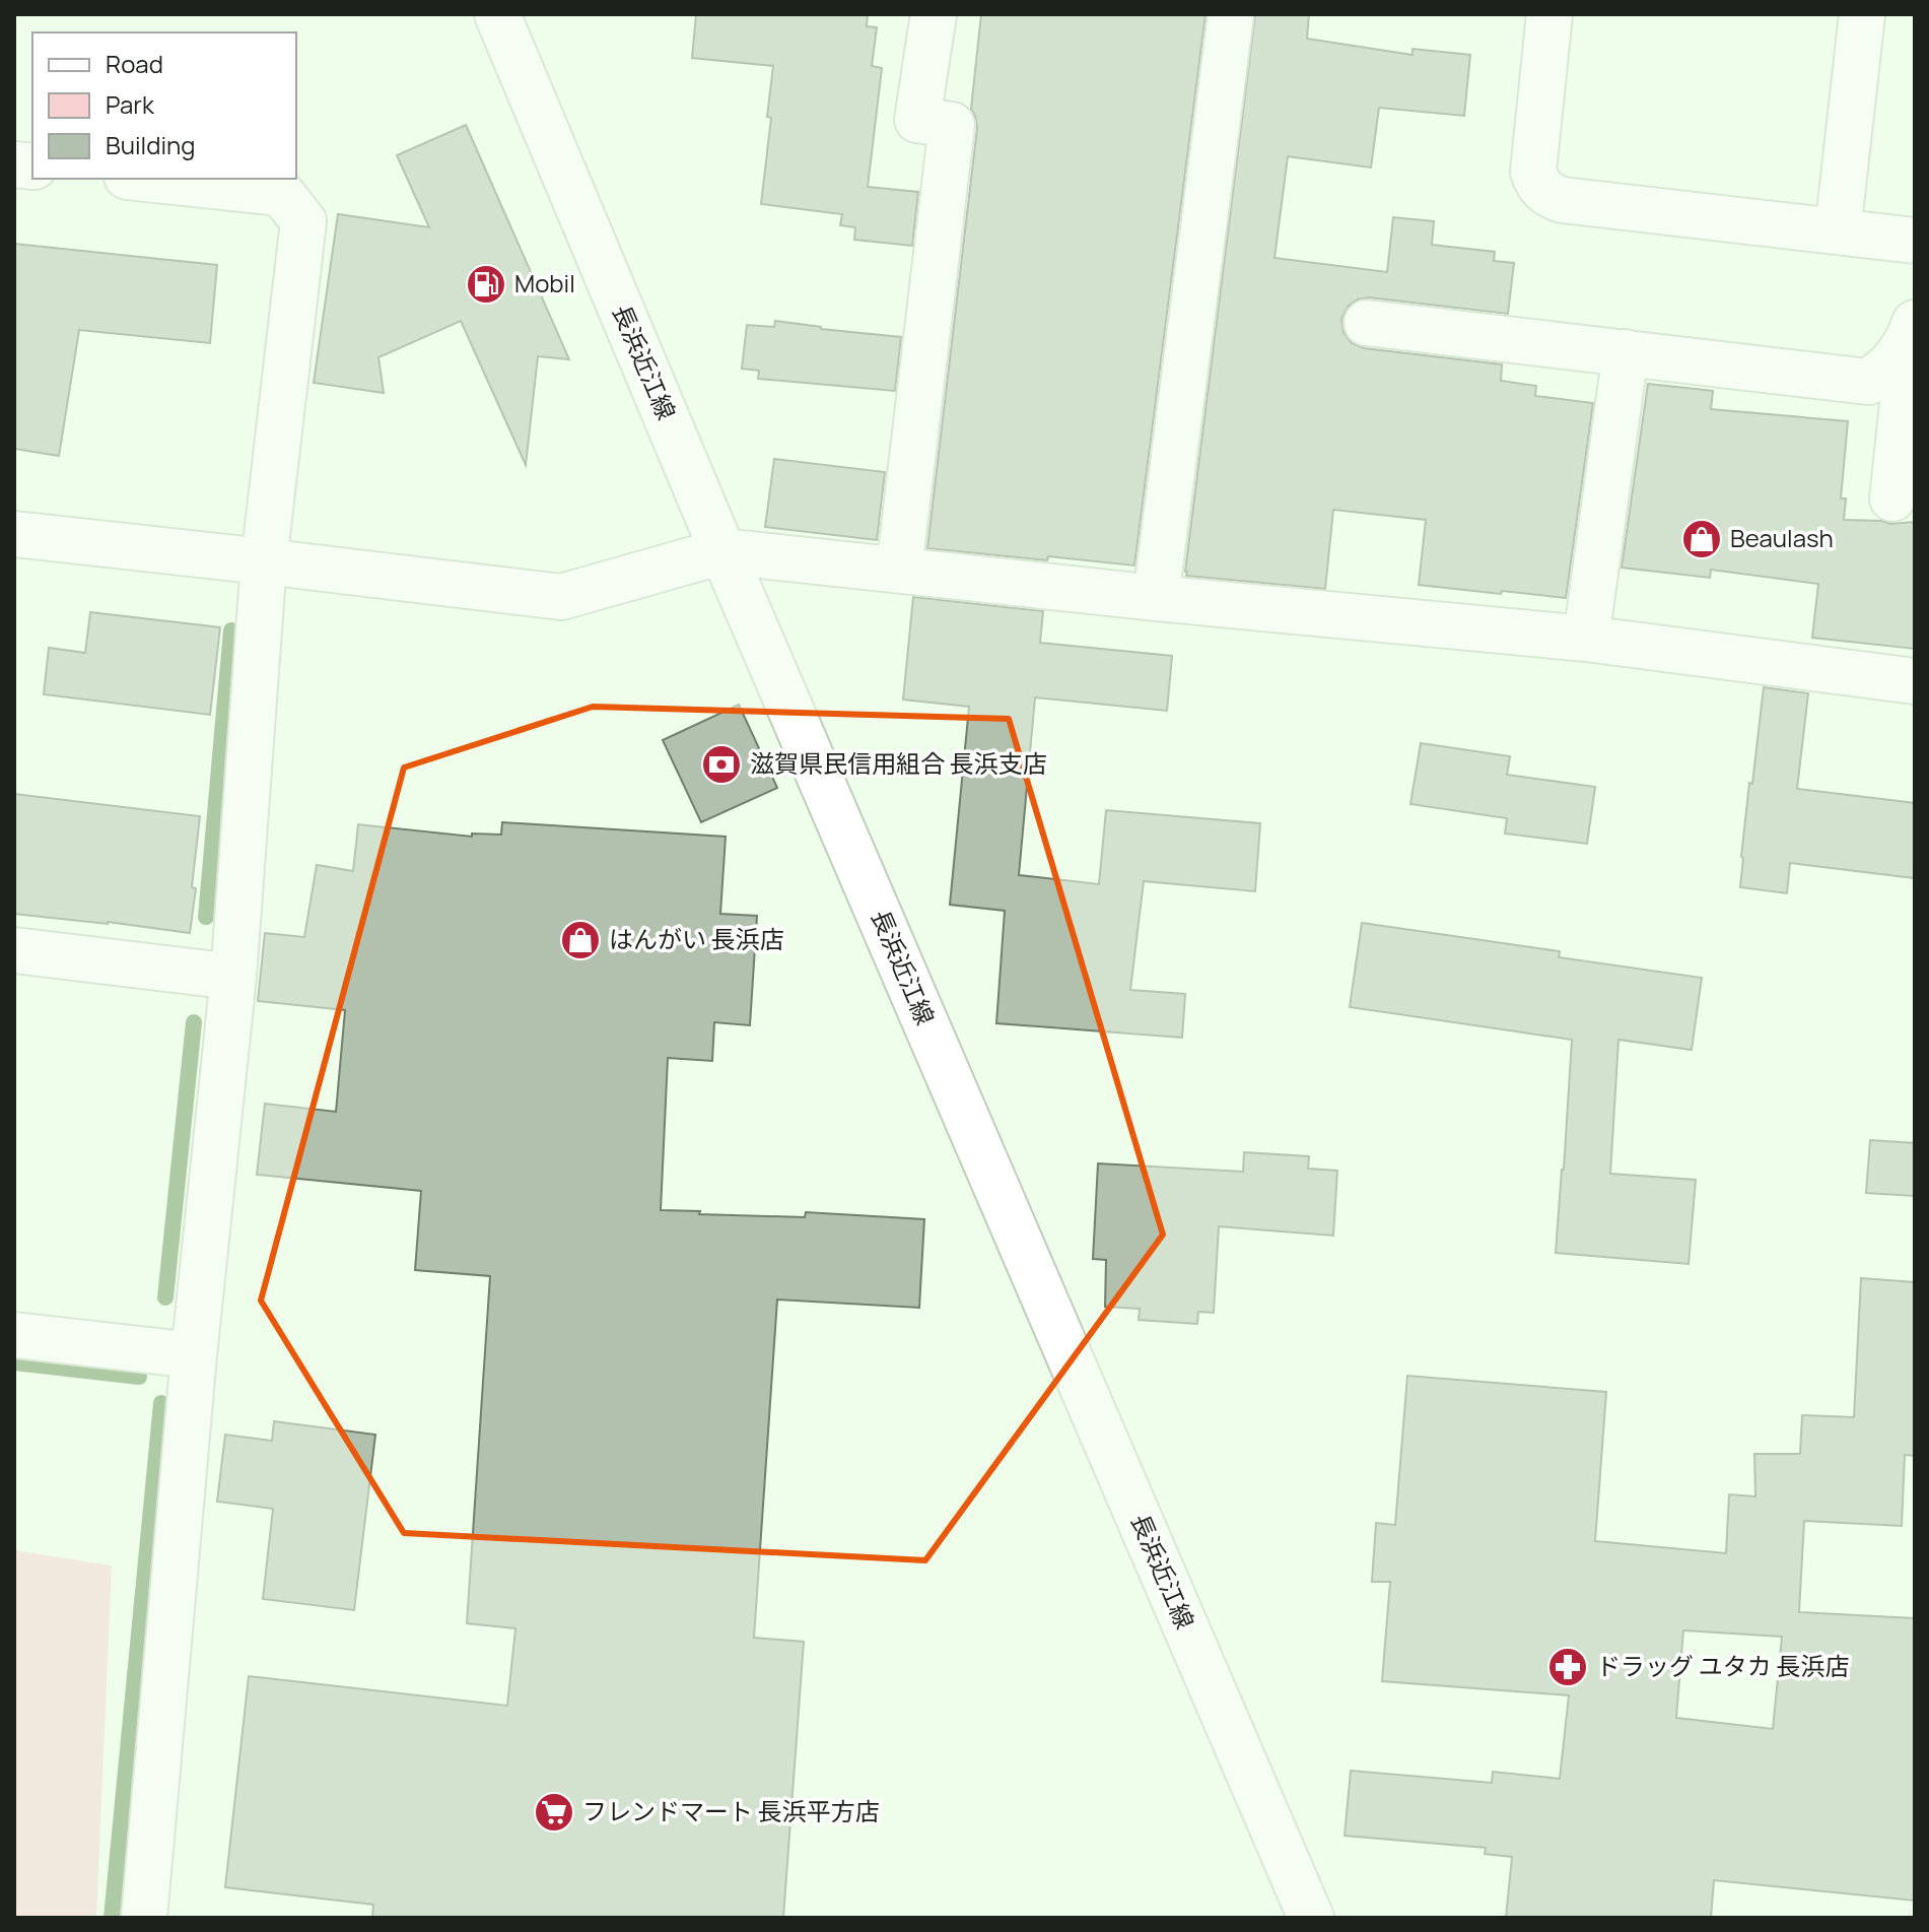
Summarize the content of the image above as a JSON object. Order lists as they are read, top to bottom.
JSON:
{
  "streets": {
    "street": ["長浜近江線"]
  },
  "places": {
    "fuel station": ["Mobil"],
    "shop": ["Beaulash", "はんがい 長浜店"],
    "bank": ["滋賀県民信用組合 長浜支店"],
    "pharmacy": ["ドラッグ ユタカ 長浜店"],
    "supermarket": ["フレンドマート 長浜平方店"]
  },
  "legend": ["Road", "Park", "Building"]
}
